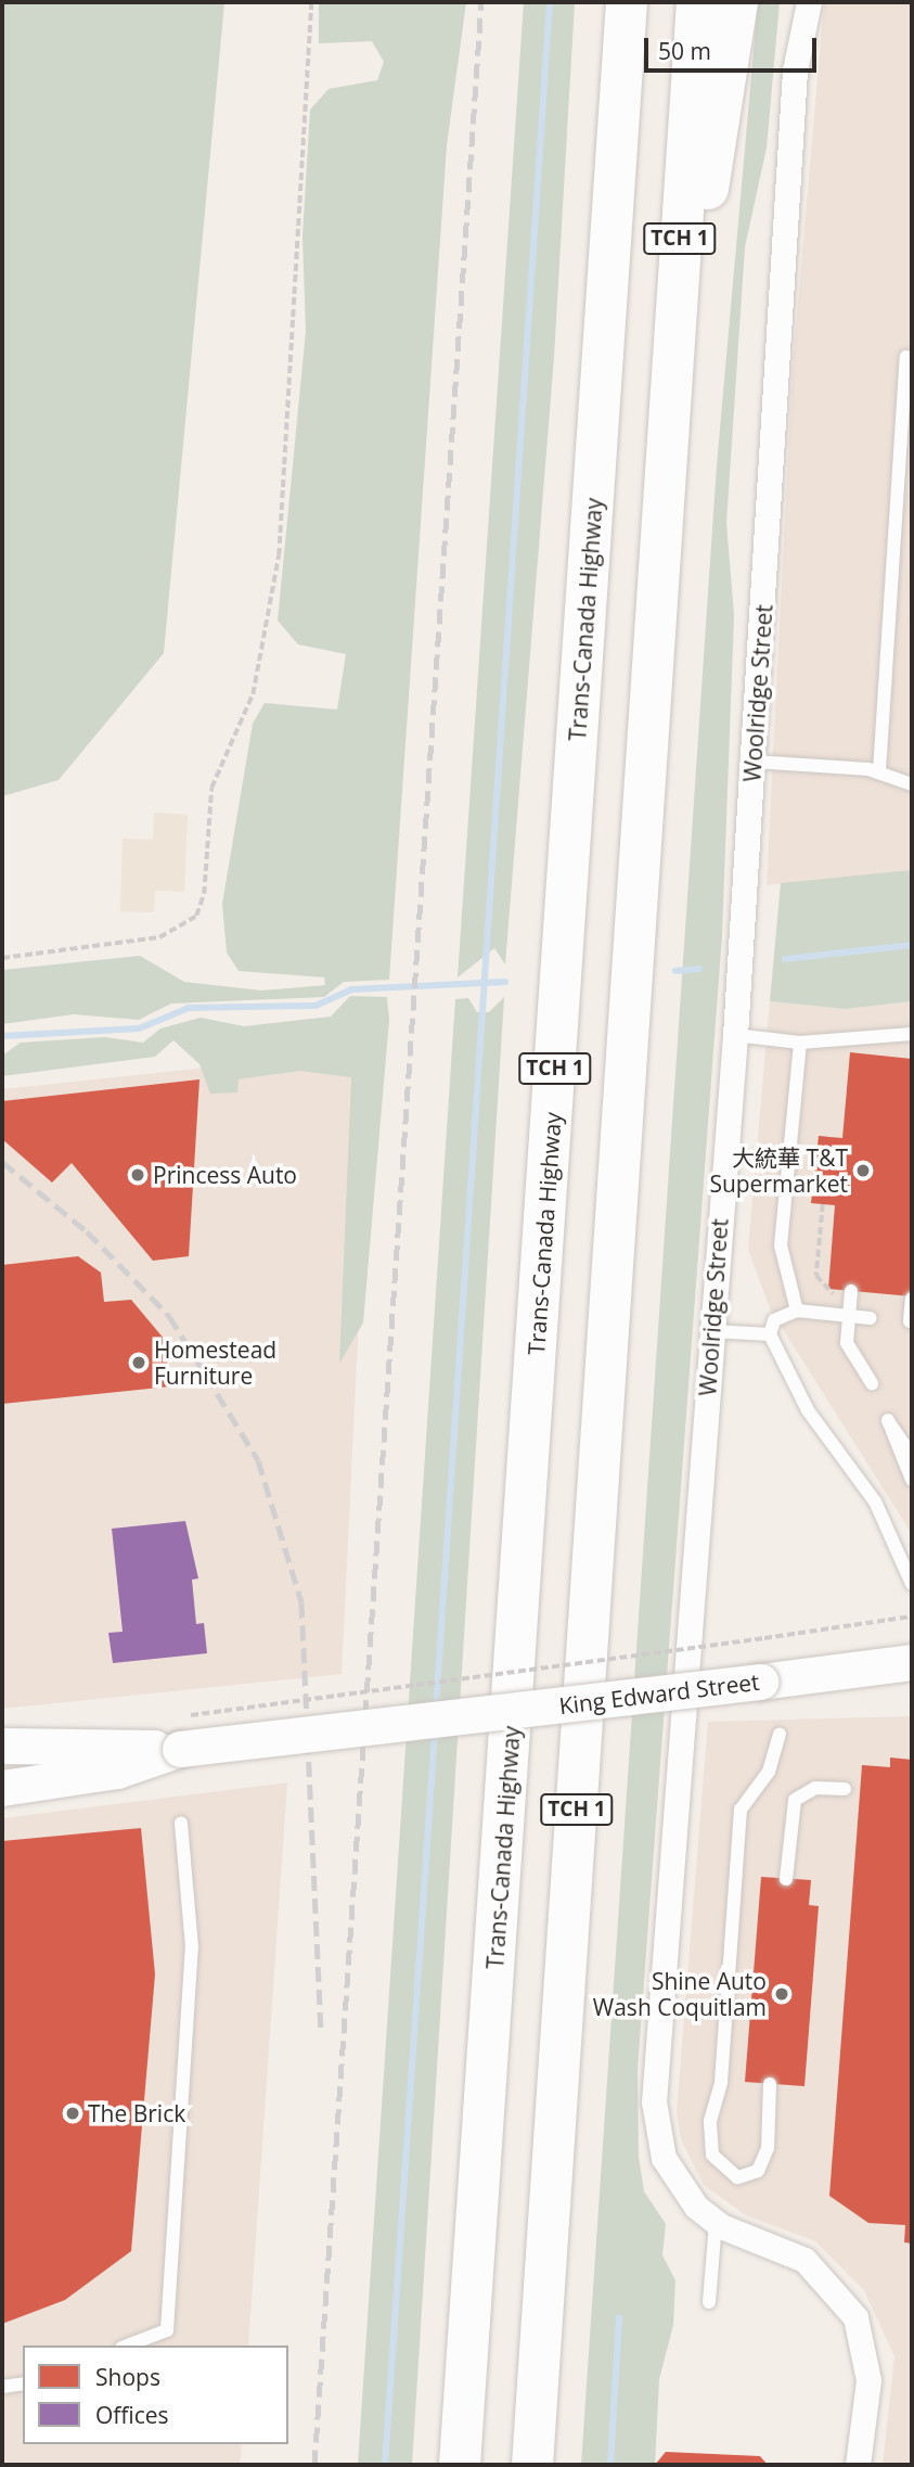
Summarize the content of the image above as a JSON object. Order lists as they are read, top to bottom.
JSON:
{
  "streets": {
    "highway": ["TCH 1", "Trans-Canada Highway"],
    "main road": ["King Edward Street"],
    "street": ["Woolridge Street"]
  },
  "places": [
    "大統華 T&T Supermarket",
    "Princess Auto",
    "Homestead Furniture",
    "Shine Auto Wash Coquitlam",
    "The Brick"
  ],
  "legend": ["Shops", "Offices"],
  "scale_bar": "50 m"
}
